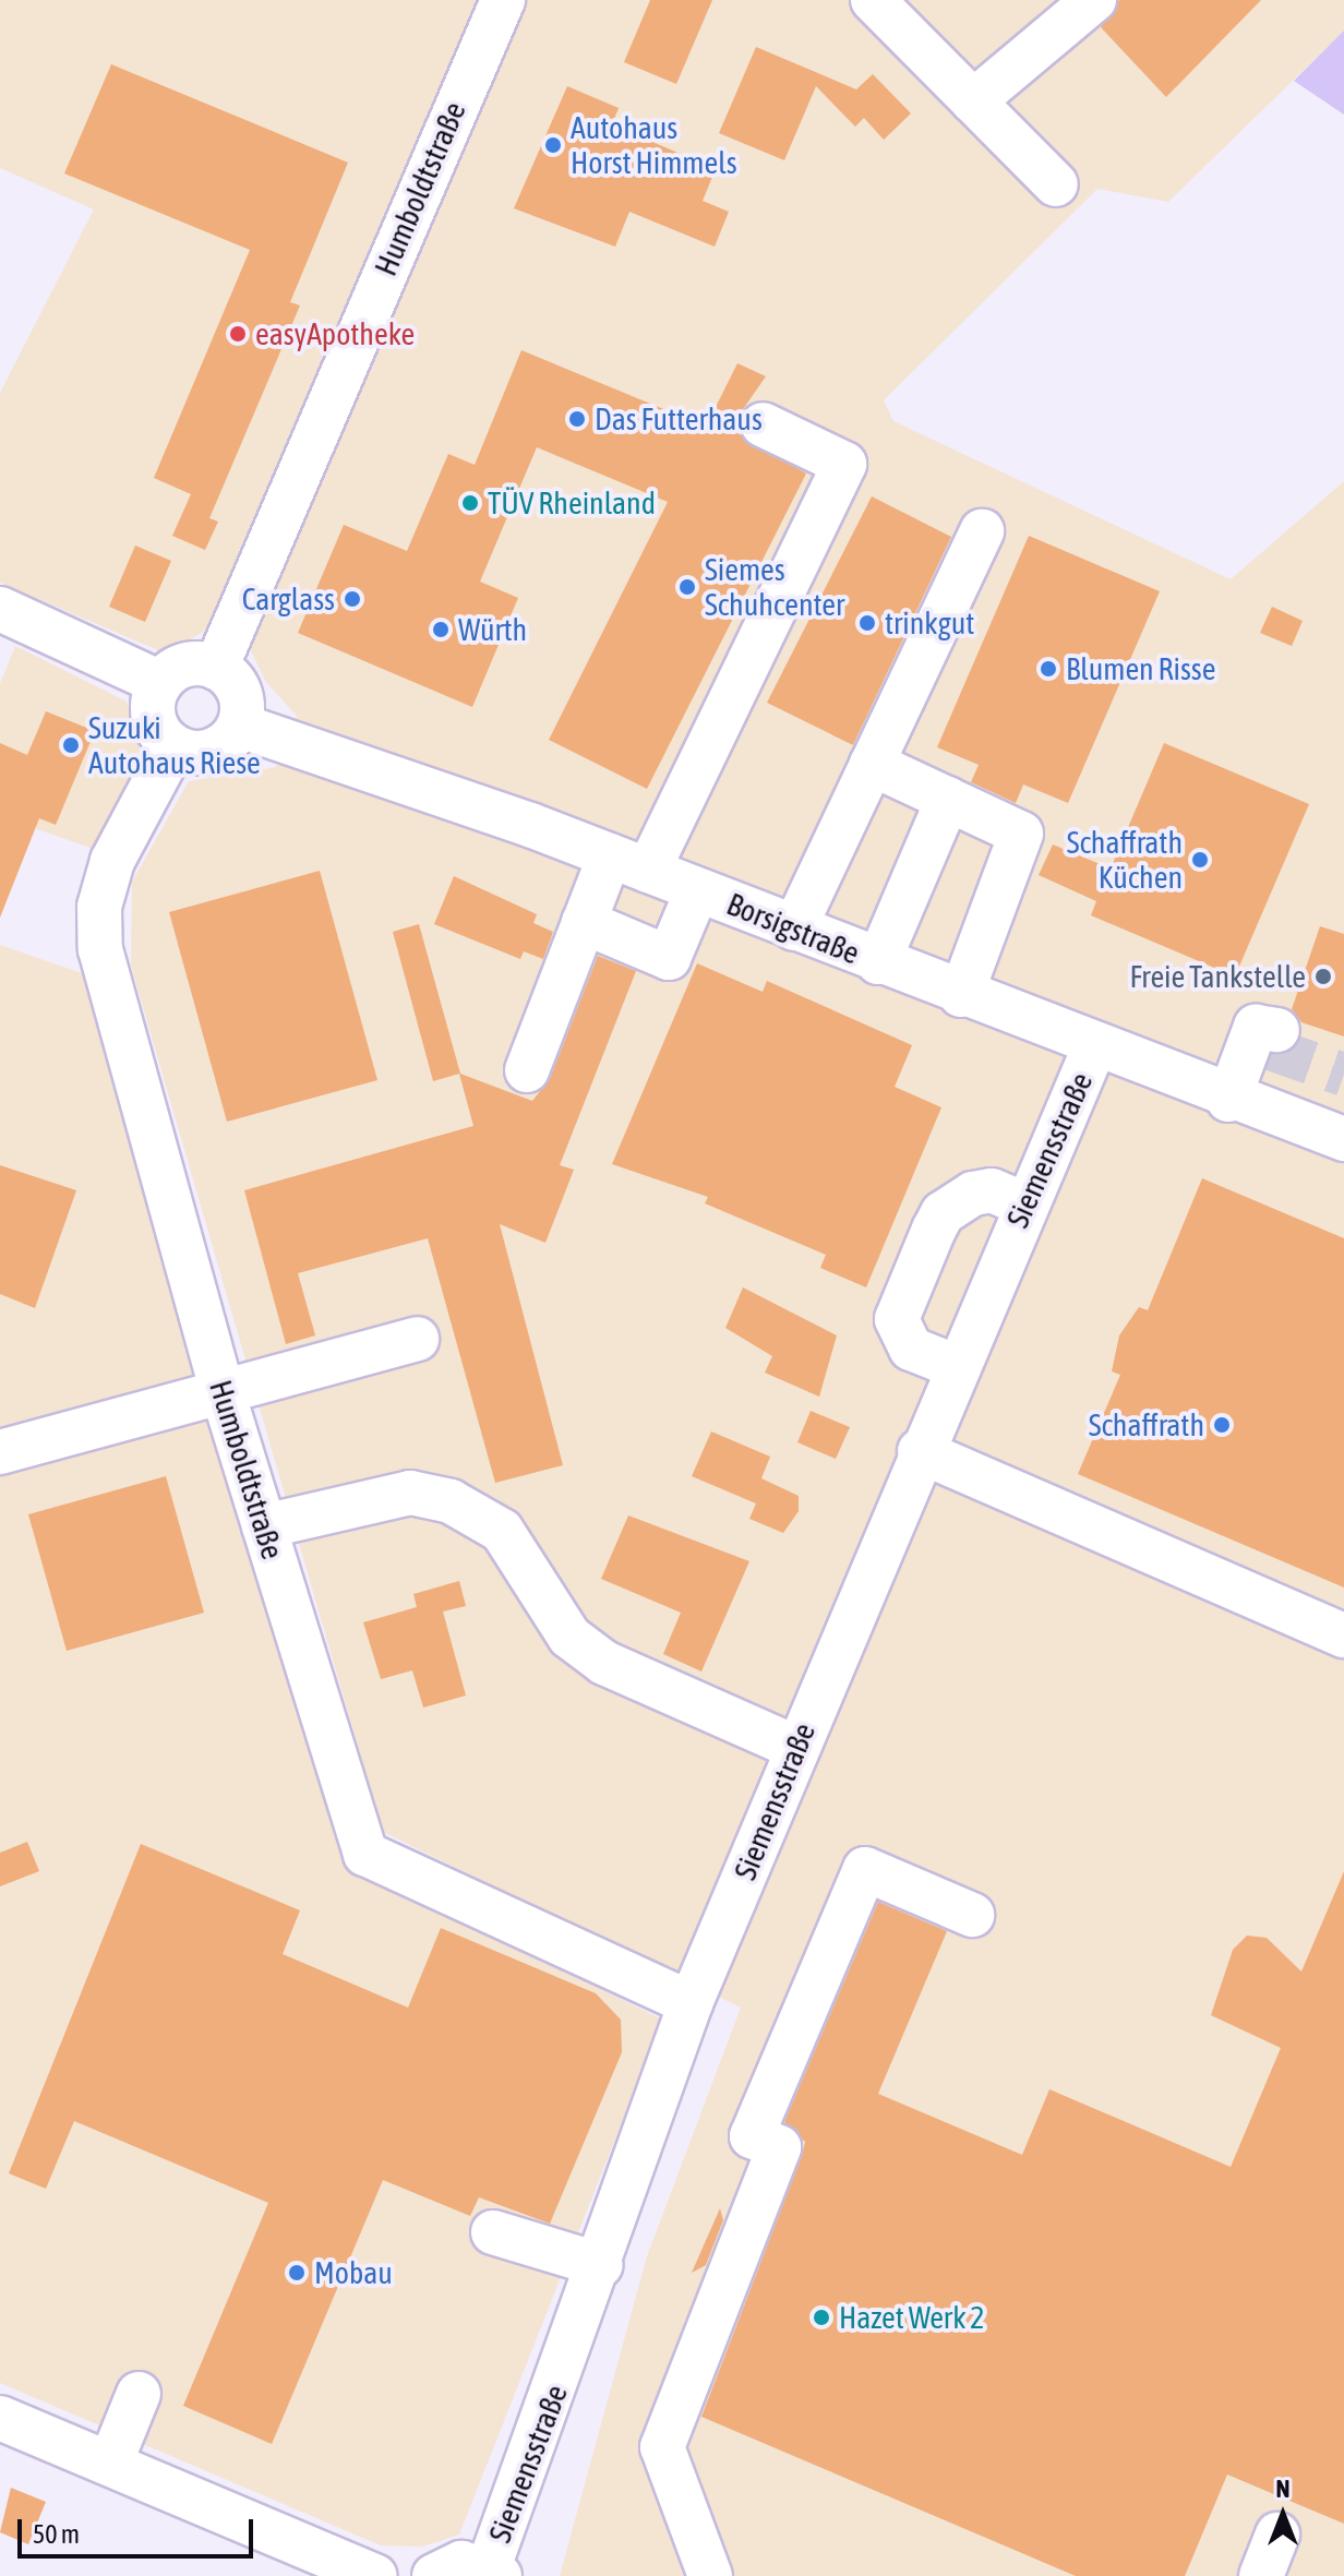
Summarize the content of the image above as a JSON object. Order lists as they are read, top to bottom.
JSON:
{
  "streets": {
    "street": ["Humboldtstraße", "Borsigstraße", "Siemensstraße"]
  },
  "crossings": [
    ["Humboldtstraße", "Borsigstraße"],
    ["Humboldtstraße", "Siemensstraße"],
    ["Borsigstraße", "Siemensstraße"]
  ],
  "places": [
    "Autohaus Horst Himmels",
    "easyApotheke",
    "Das Futterhaus",
    "TÜV Rheinland",
    "Siemes Schuhcenter",
    "Carglass",
    "trinkgut",
    "Würth",
    "Blumen Risse",
    "Suzuki Autohaus Riese",
    "Schaffrath Küchen",
    "Freie Tankstelle",
    "Schaffrath",
    "Mobau",
    "Hazet Werk 2"
  ],
  "scale_bar": "50 m",
  "north": "top"
}
